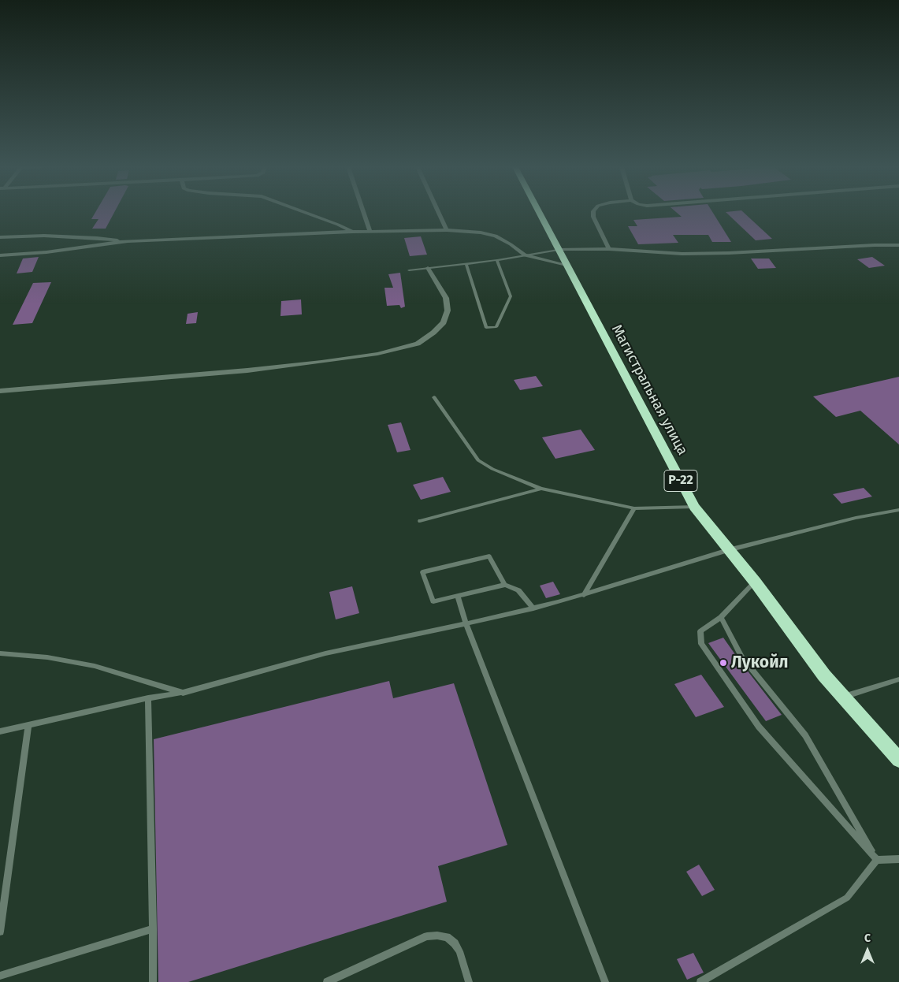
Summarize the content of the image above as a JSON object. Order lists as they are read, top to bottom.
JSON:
{
  "streets": {
    "highway": ["Магистральная улица", "Р-22"]
  },
  "places": ["Лукойл"],
  "north": "top"
}
